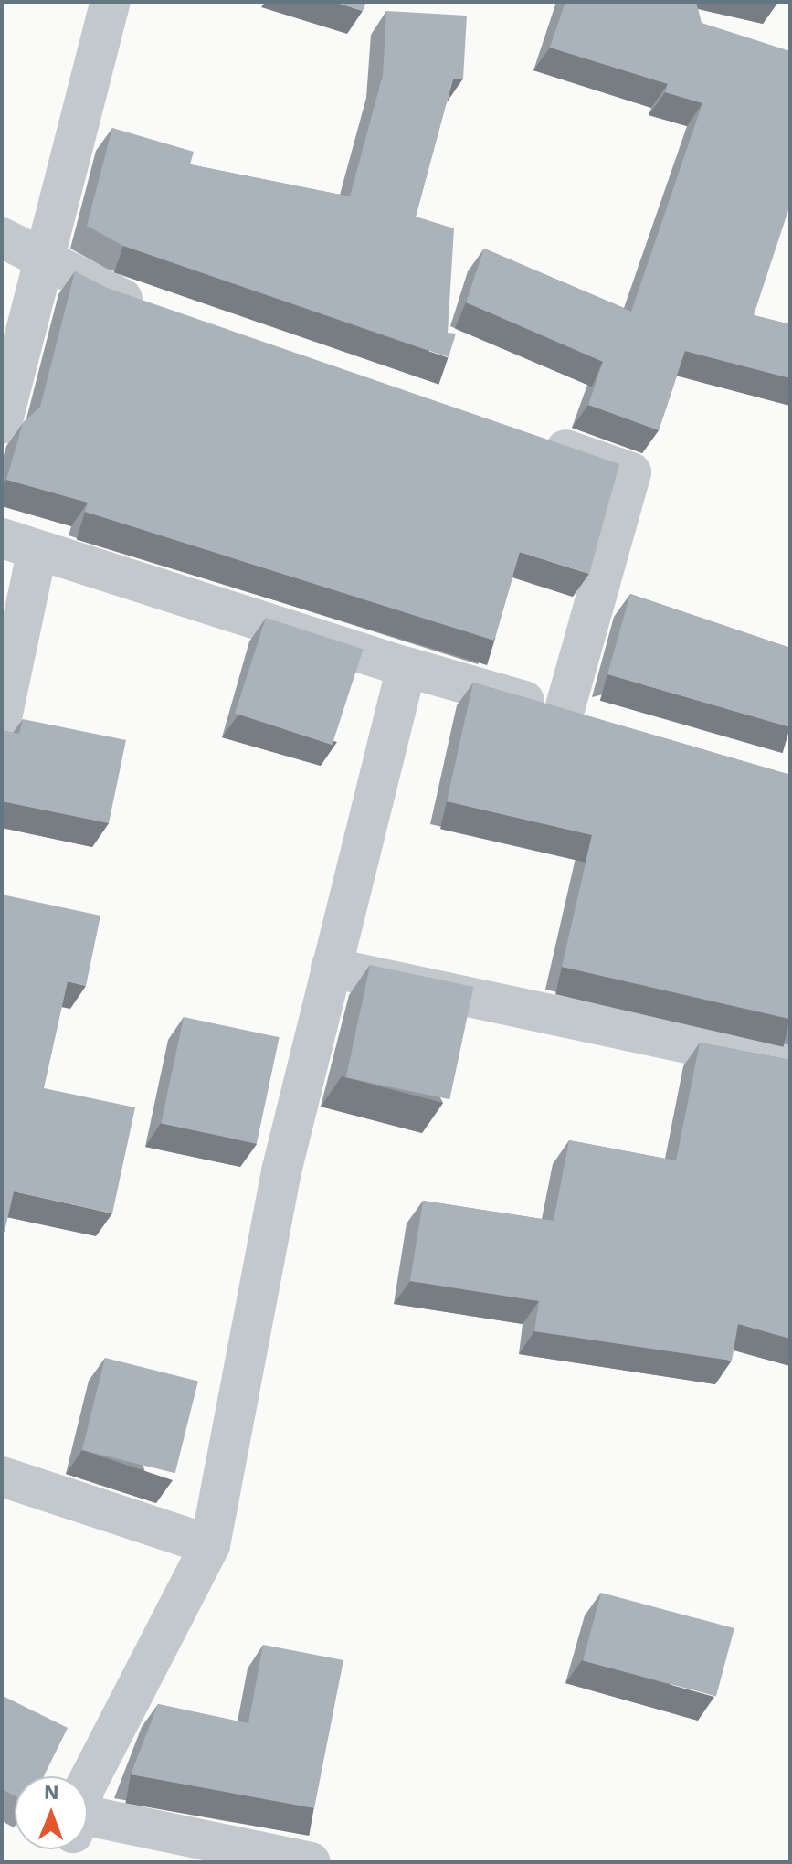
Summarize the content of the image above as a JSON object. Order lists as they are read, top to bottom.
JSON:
{
  "north": "top"
}
